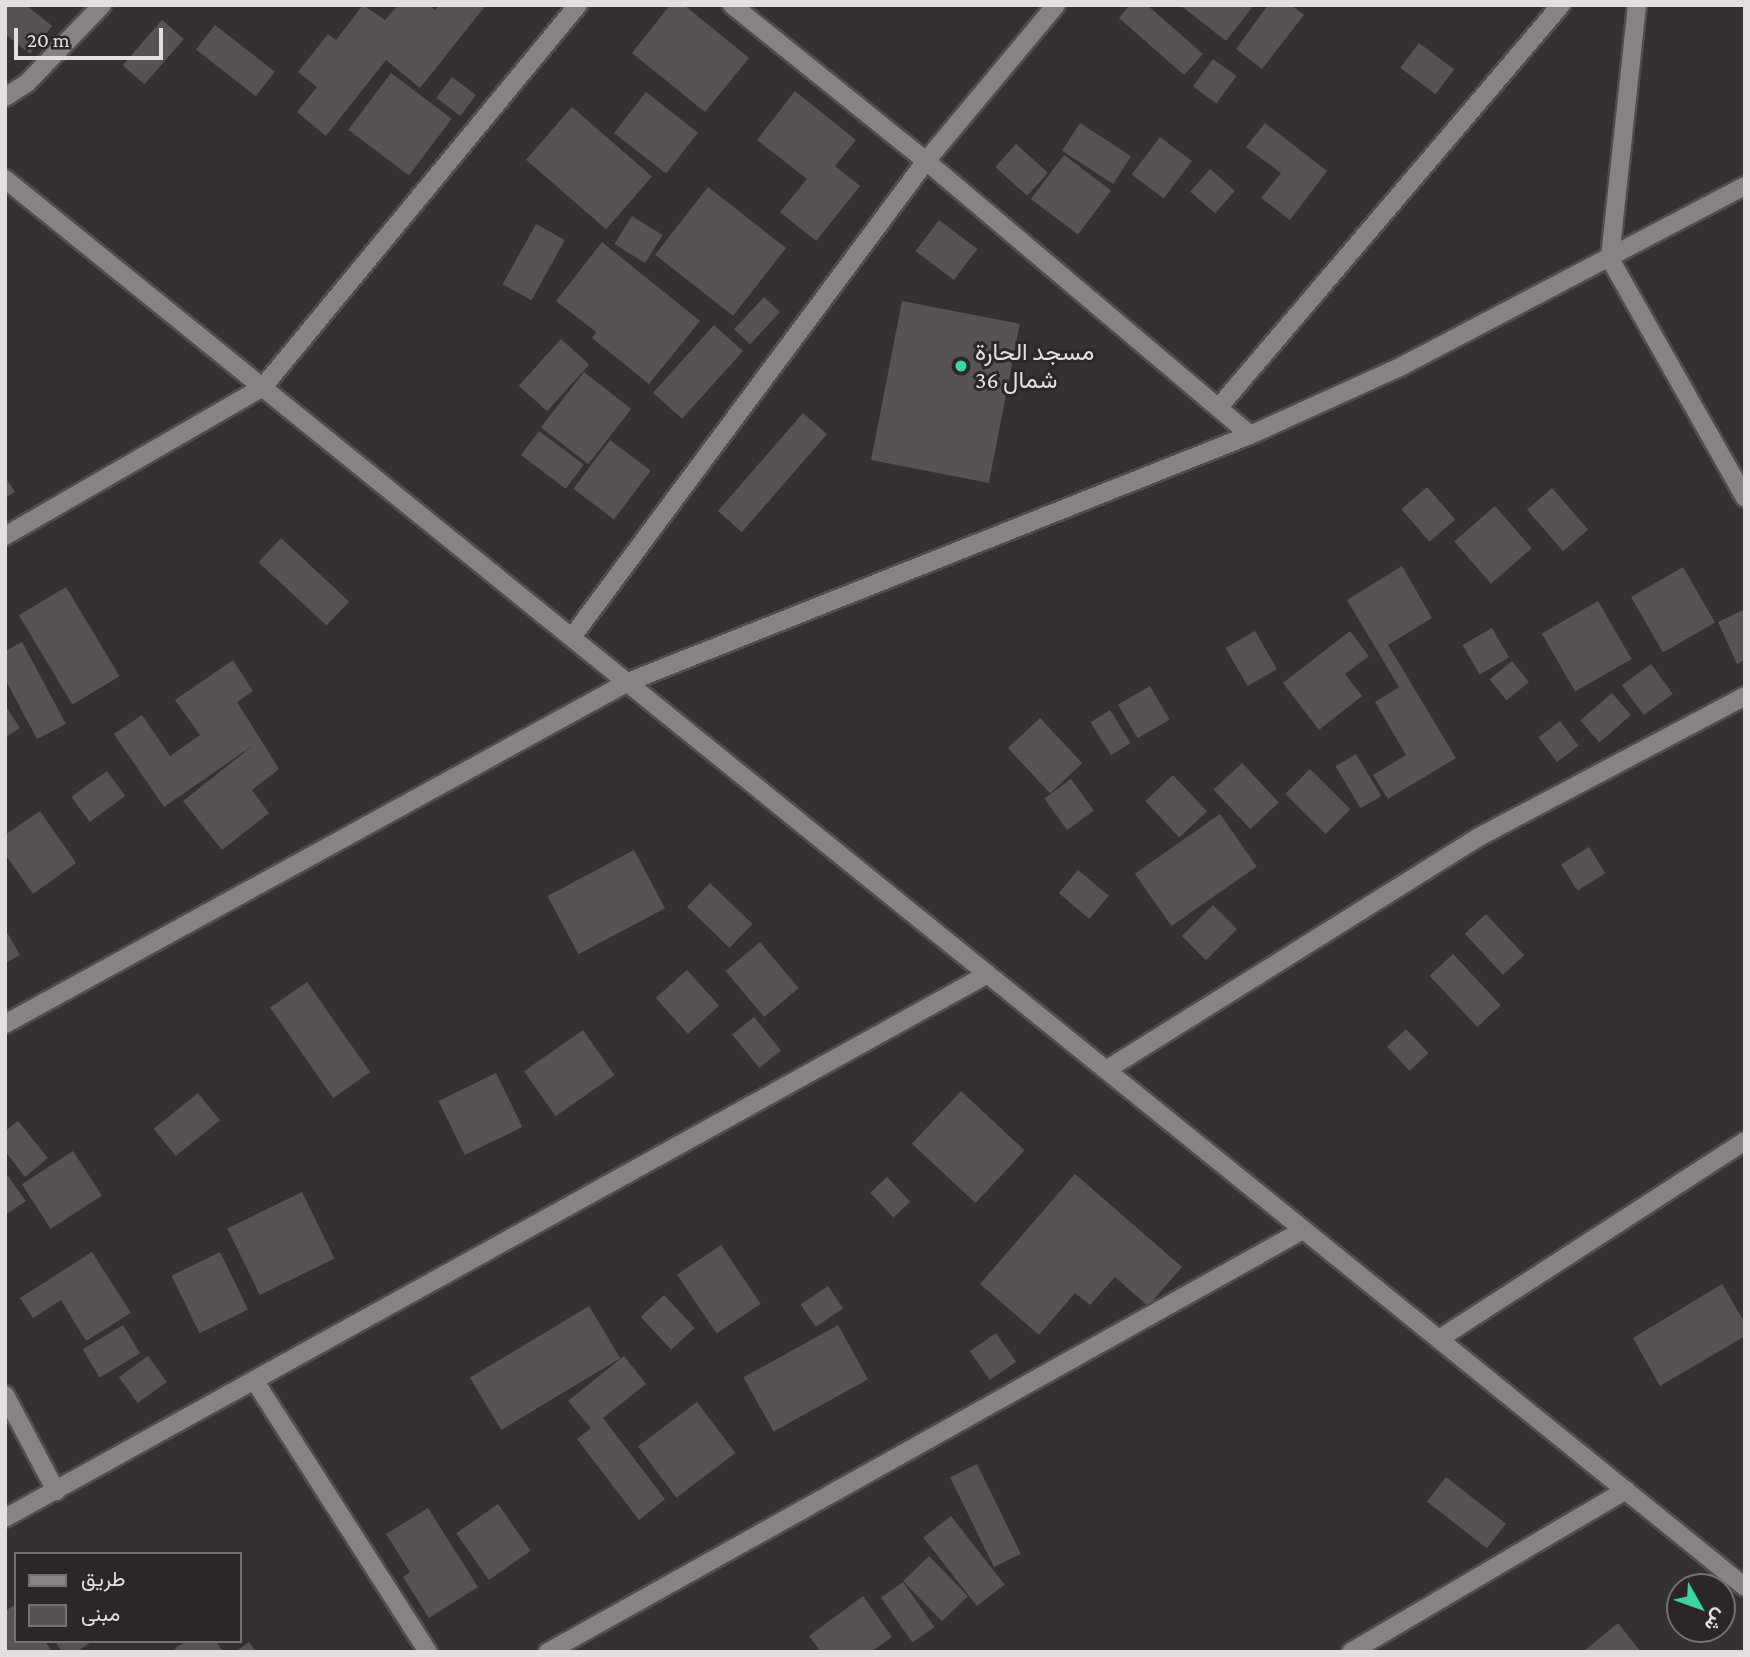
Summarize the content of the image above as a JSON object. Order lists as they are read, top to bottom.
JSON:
{
  "places": ["مسجد الحارة 36 شمال"],
  "legend": ["طريق", "مبنى"],
  "scale_bar": "20 m",
  "north": "bottom right"
}
